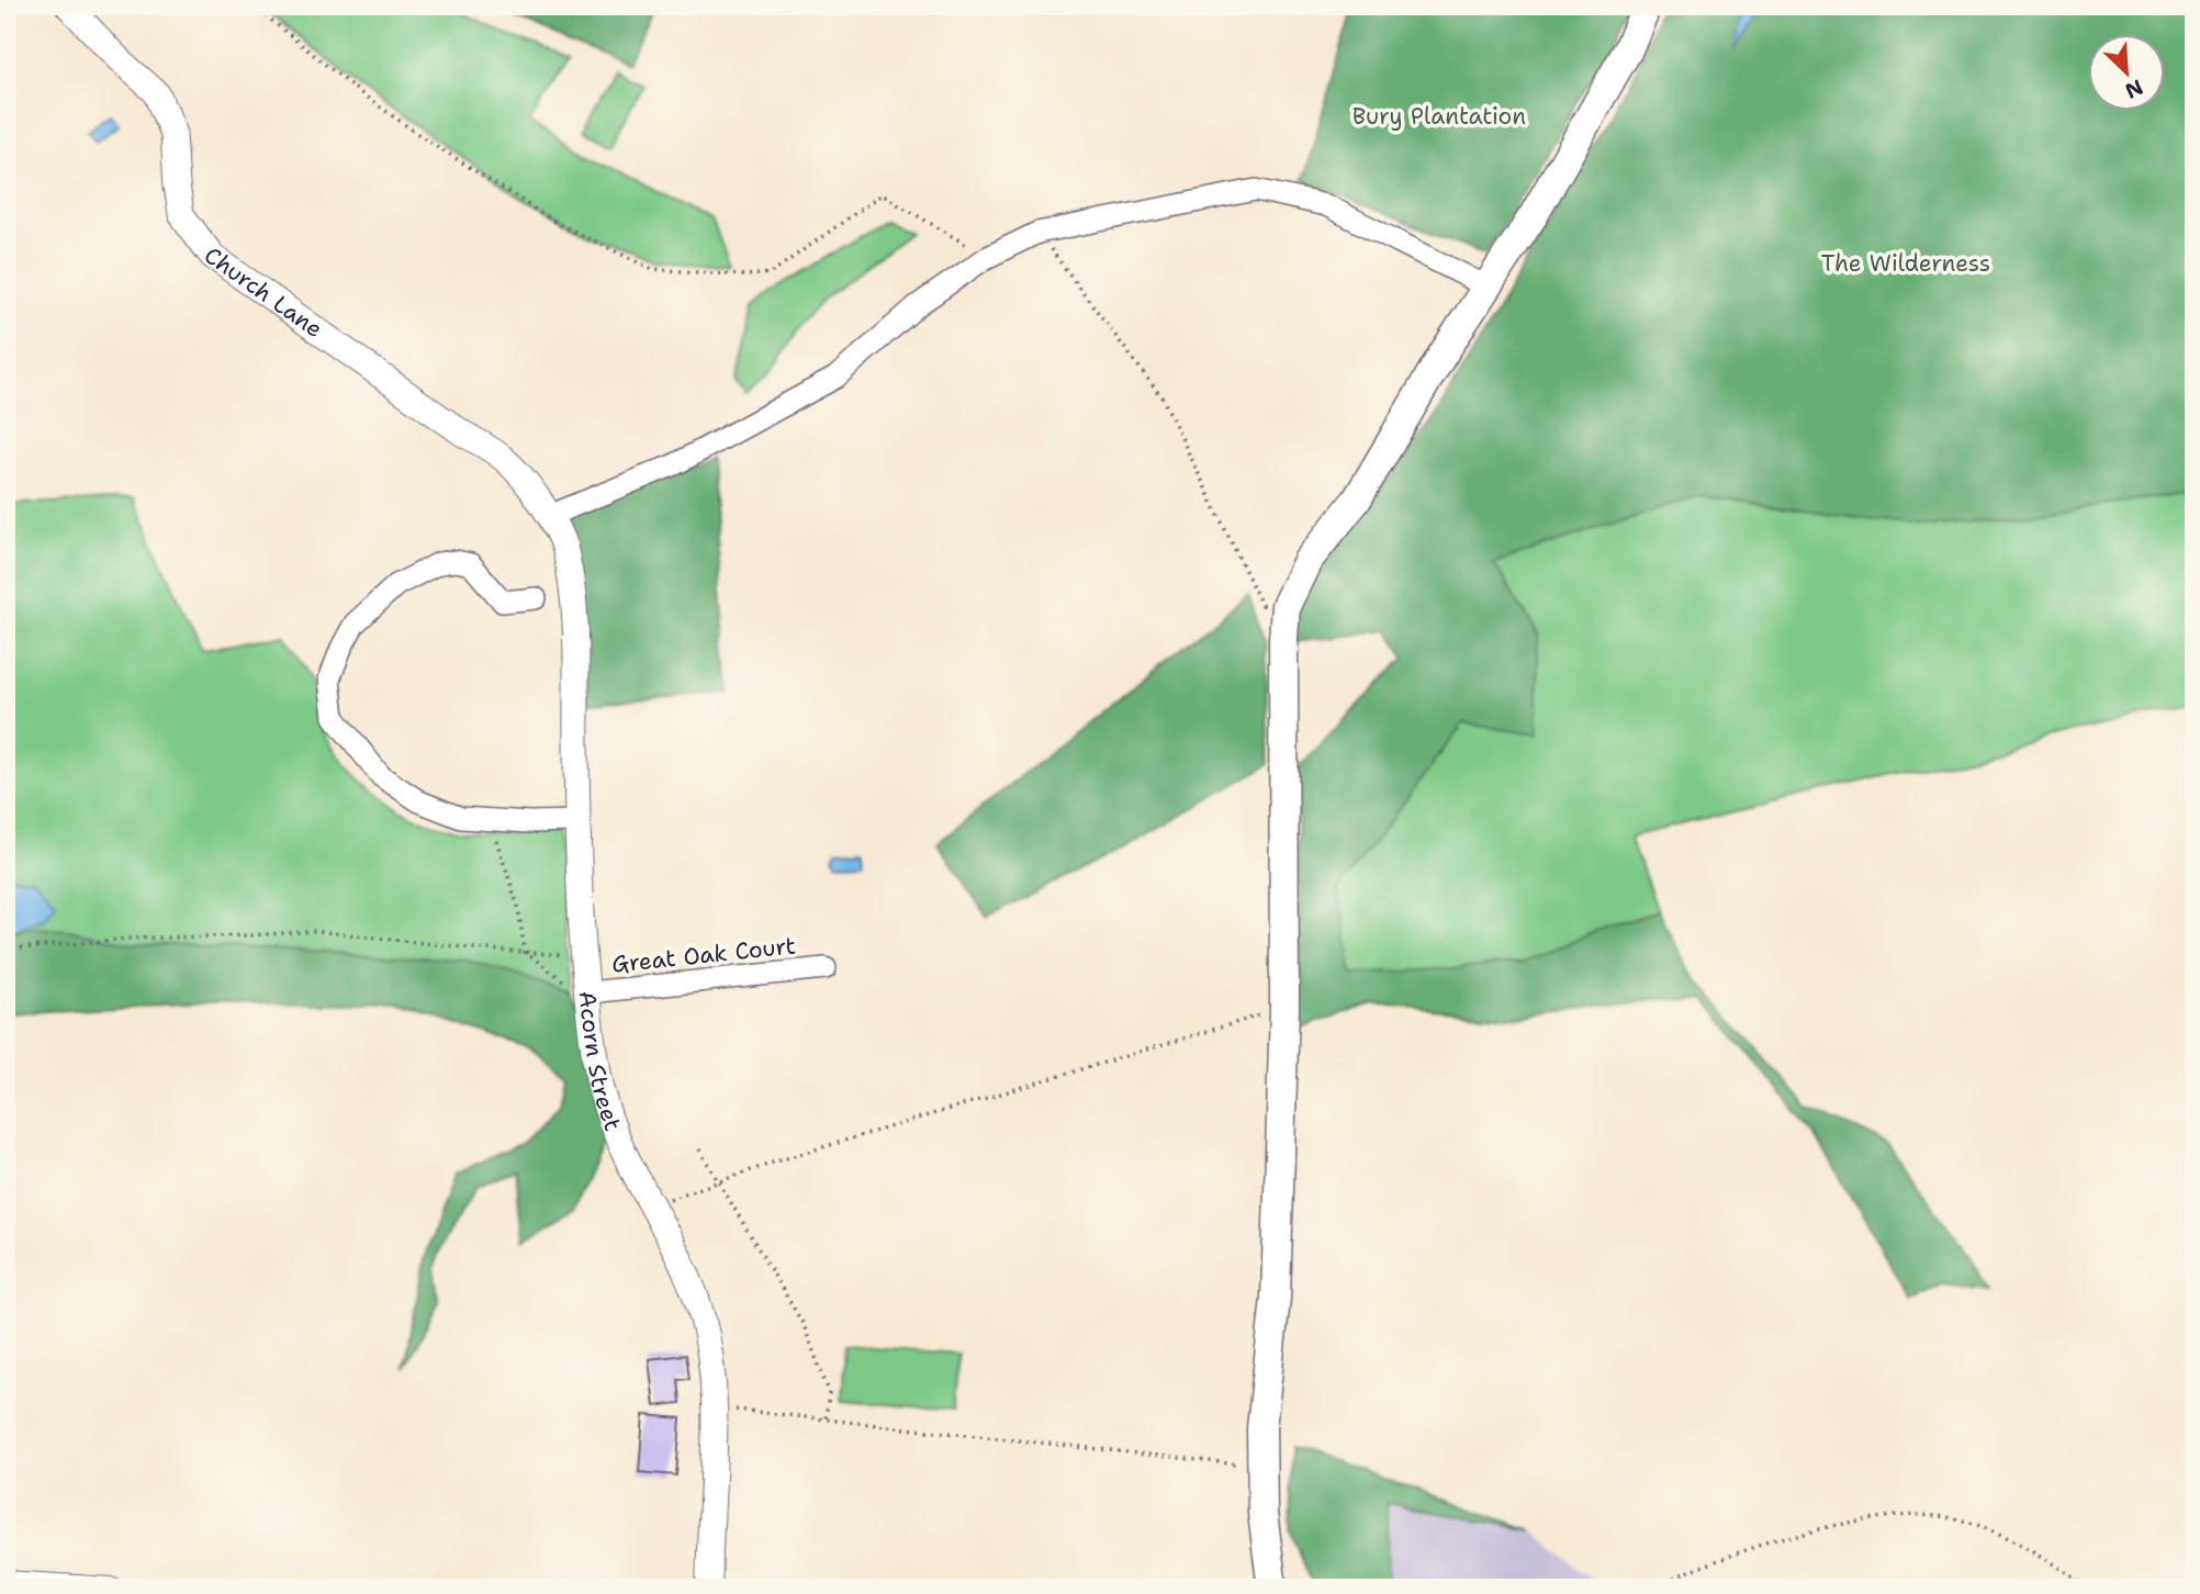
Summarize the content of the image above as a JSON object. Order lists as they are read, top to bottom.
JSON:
{
  "streets": {
    "street": ["Church Lane", "Great Oak Court", "Acorn Street"]
  },
  "crossings": [
    ["Church Lane", "Acorn Street"],
    ["Great Oak Court", "Acorn Street"]
  ],
  "parks": ["Bury Plantation", "The Wilderness"],
  "north": "bottom right"
}
